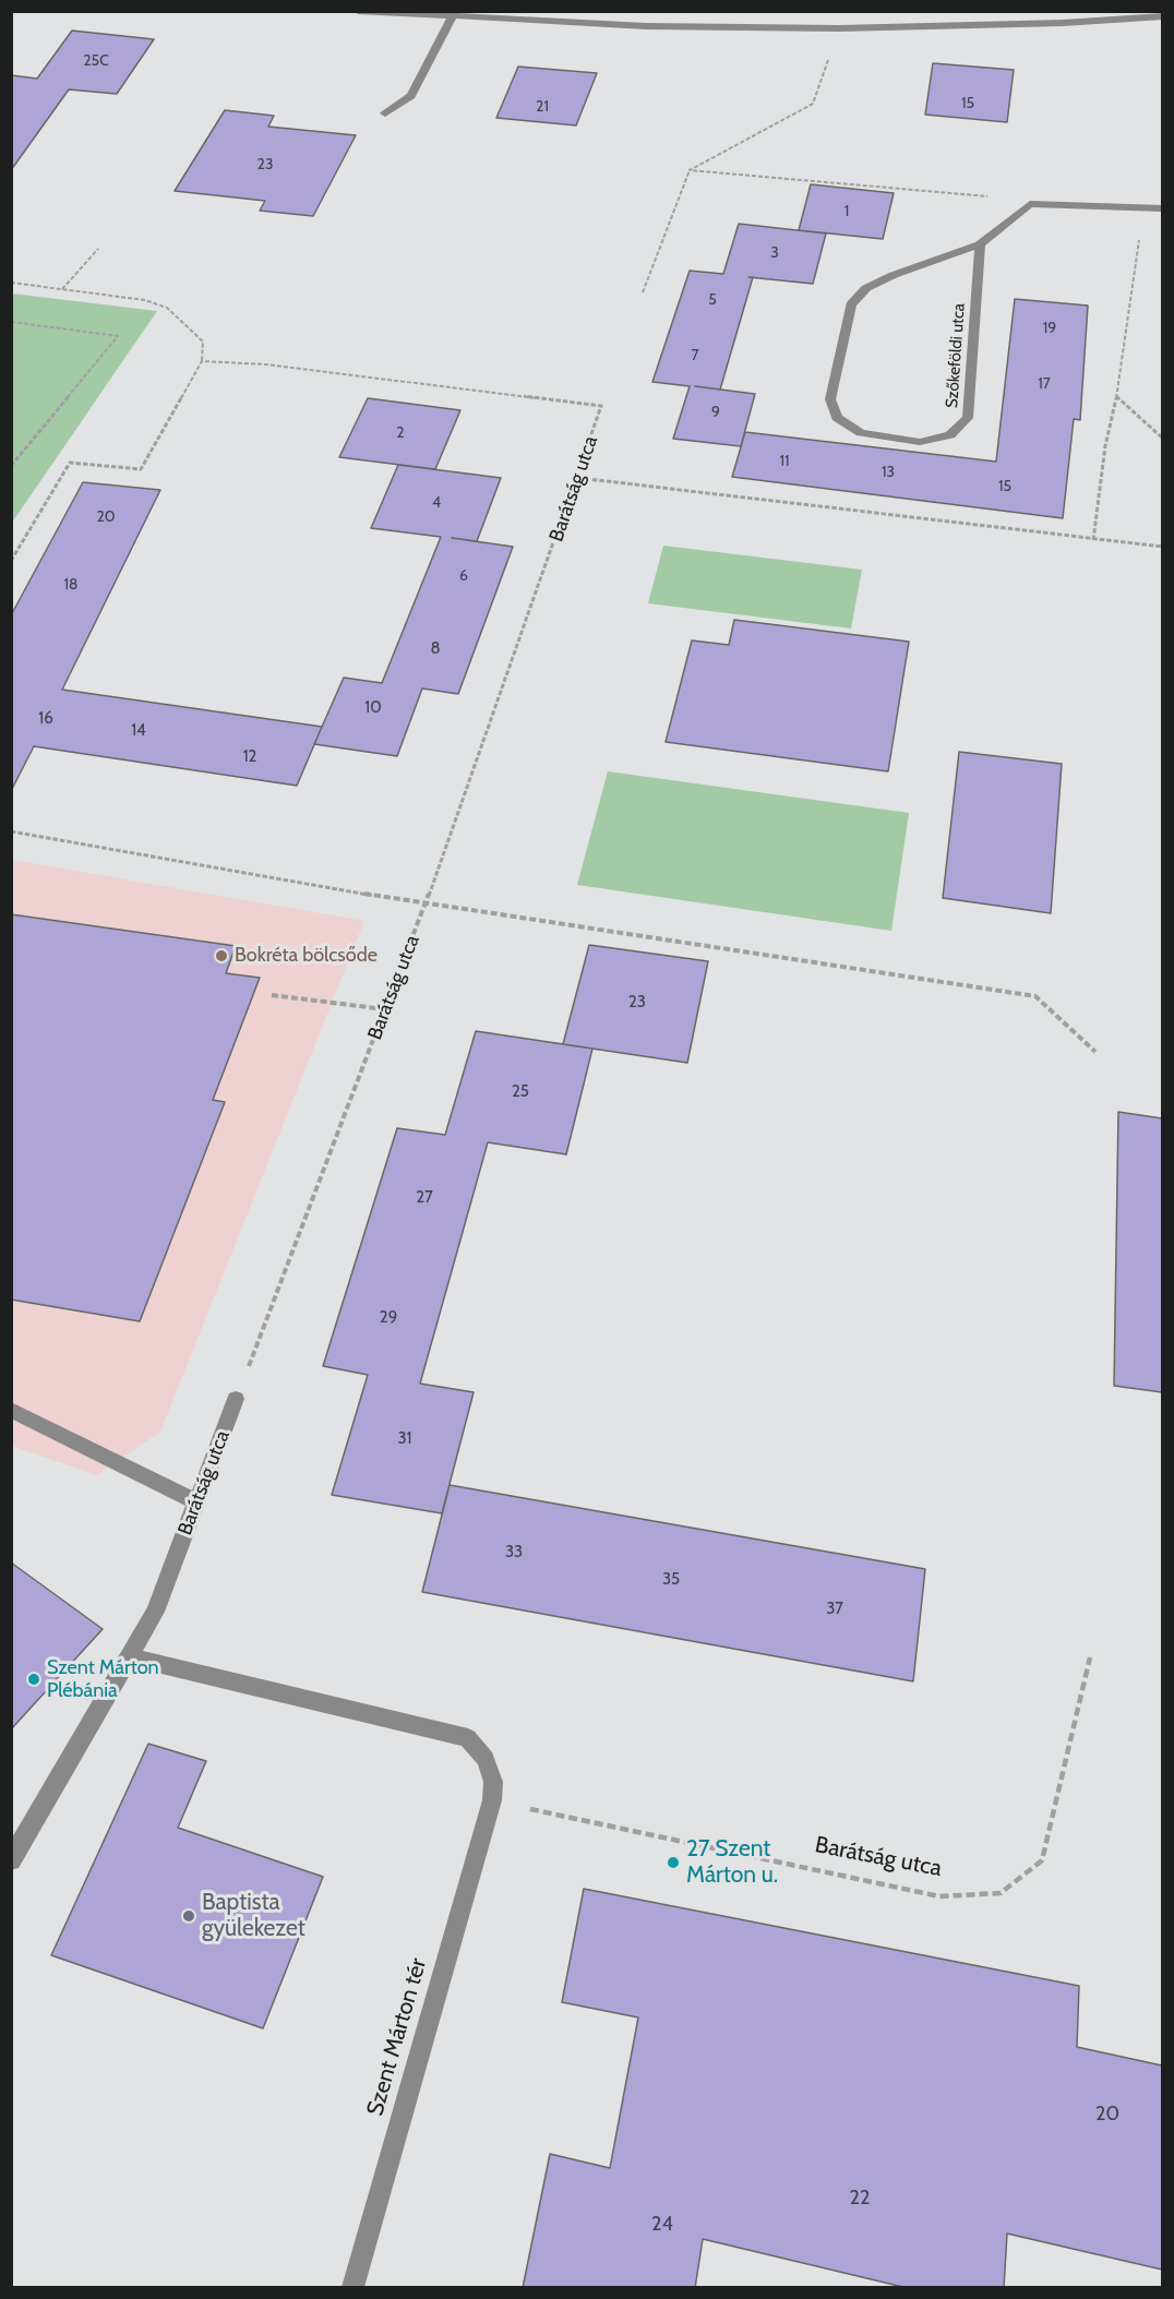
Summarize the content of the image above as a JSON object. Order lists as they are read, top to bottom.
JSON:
{
  "streets": {
    "street": ["Szőkeföldi utca", "Barátság utca", "Szent Márton tér"]
  },
  "crossings": [
    ["Barátság utca", "Szent Márton tér"]
  ],
  "places": [
    "Bokréta bölcsőde",
    "Szent Márton Plébánia",
    "27 Szent Márton u.",
    "Baptista gyülekezet"
  ],
  "house_numbers": [
    "25C",
    "15",
    "21",
    "23",
    "1",
    "3",
    "5",
    "19",
    "7",
    "17",
    "9",
    "2",
    "11",
    "13",
    "15",
    "4",
    "20",
    "6",
    "18",
    "8",
    "10",
    "16",
    "14",
    "12",
    "23",
    "25",
    "27",
    "29",
    "31",
    "33",
    "35",
    "37",
    "20",
    "22",
    "24"
  ]
}
